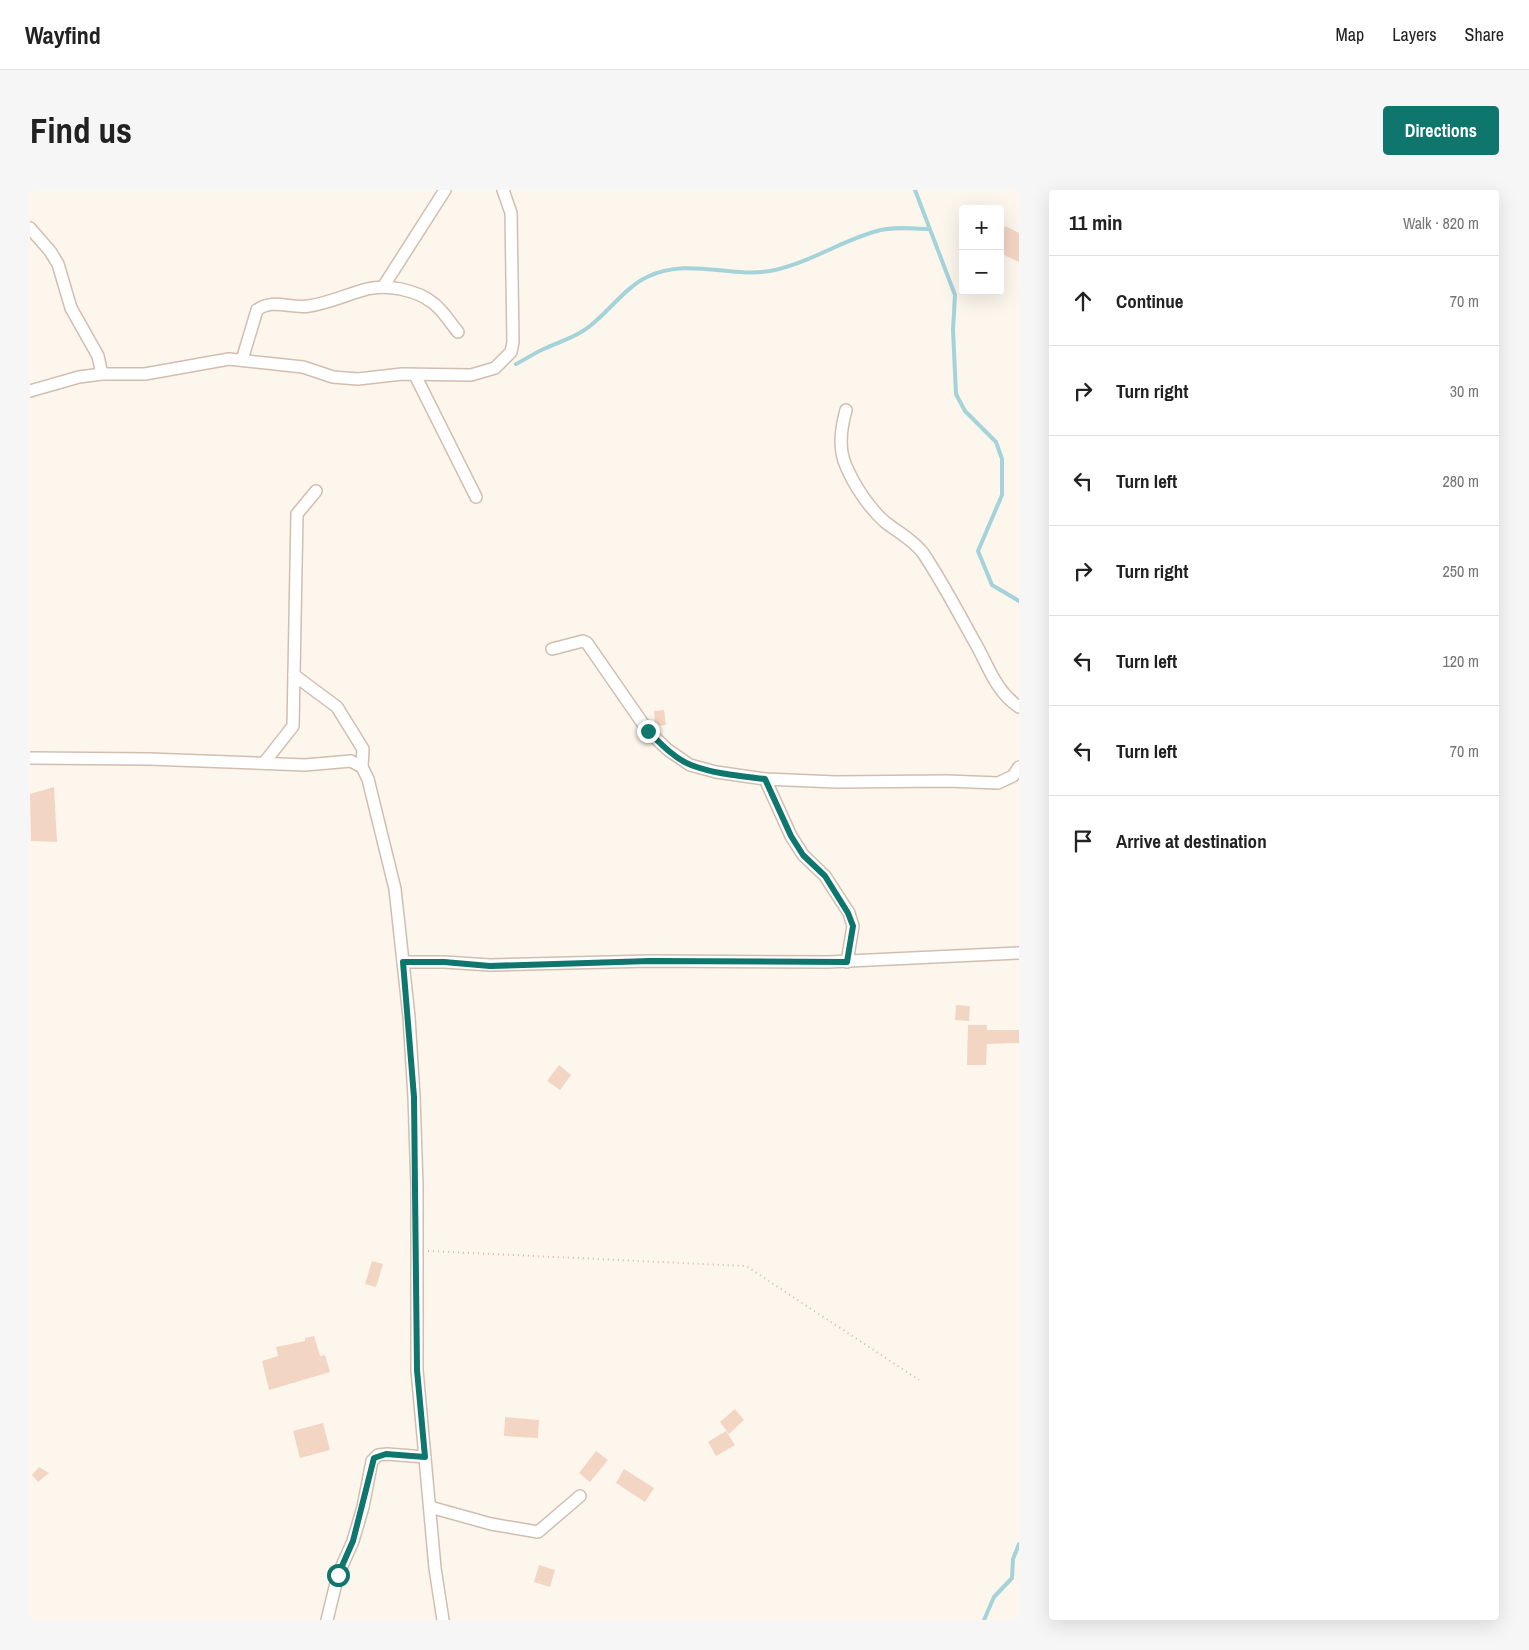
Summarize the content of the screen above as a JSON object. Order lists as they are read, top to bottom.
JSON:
{
  "page": {
    "header": "Wayfind",
    "nav": ["Map", "Layers", "Share"],
    "buttons": "Directions",
    "title": "Find us",
    "heading": ["11 min", "Walk · 820 m"],
    "map_buttons": ["+", "−"],
    "list": [
      ["Continue", "70 m"],
      ["Turn right", "30 m"],
      ["Turn left", "280 m"],
      ["Turn right", "250 m"],
      ["Turn left", "120 m"],
      ["Turn left", "70 m"],
      "Arrive at destination"
    ]
  }
}
